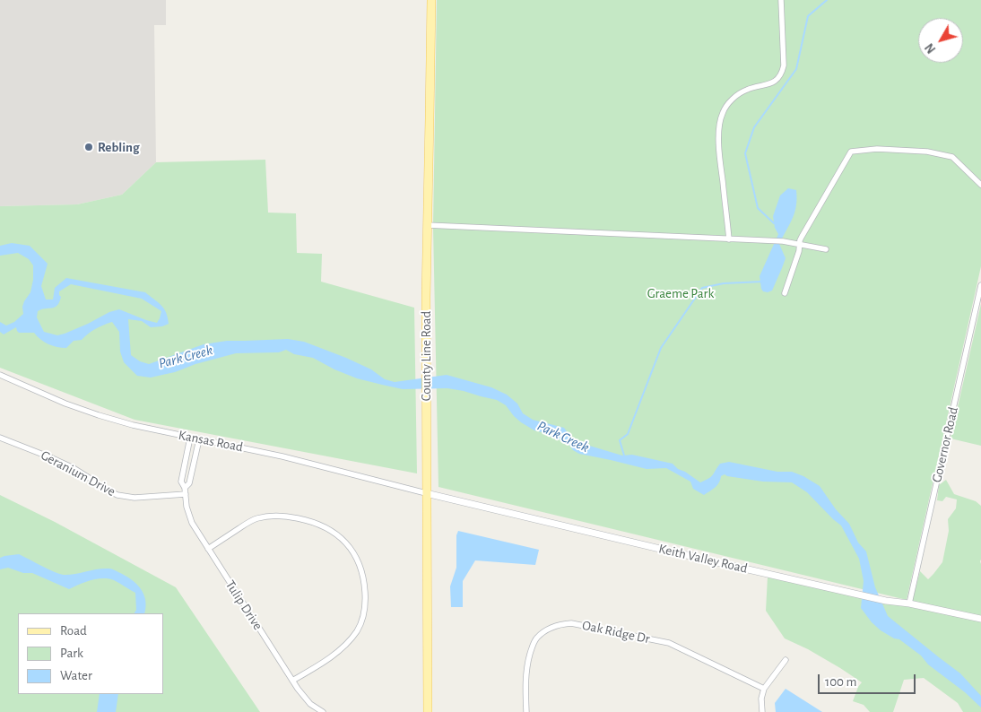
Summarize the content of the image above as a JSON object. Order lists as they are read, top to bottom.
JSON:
{
  "streets": {
    "main road": ["County Line Road"],
    "street": [
      "Kansas Road",
      "Governor Road",
      "Geranium Drive",
      "Keith Valley Road",
      "Tulip Drive",
      "Oak Ridge Dr"
    ]
  },
  "crossings": [
    ["County Line Road", "Kansas Road"],
    ["County Line Road", "Keith Valley Road"],
    ["Kansas Road", "Keith Valley Road"],
    ["Kansas Road", "Tulip Drive"],
    ["Governor Road", "Keith Valley Road"],
    ["Geranium Drive", "Tulip Drive"]
  ],
  "water": ["Park Creek"],
  "parks": ["Graeme Park"],
  "places": ["Rebling"],
  "legend": ["Road", "Park", "Water"],
  "scale_bar": "100 m",
  "north": "bottom left"
}
